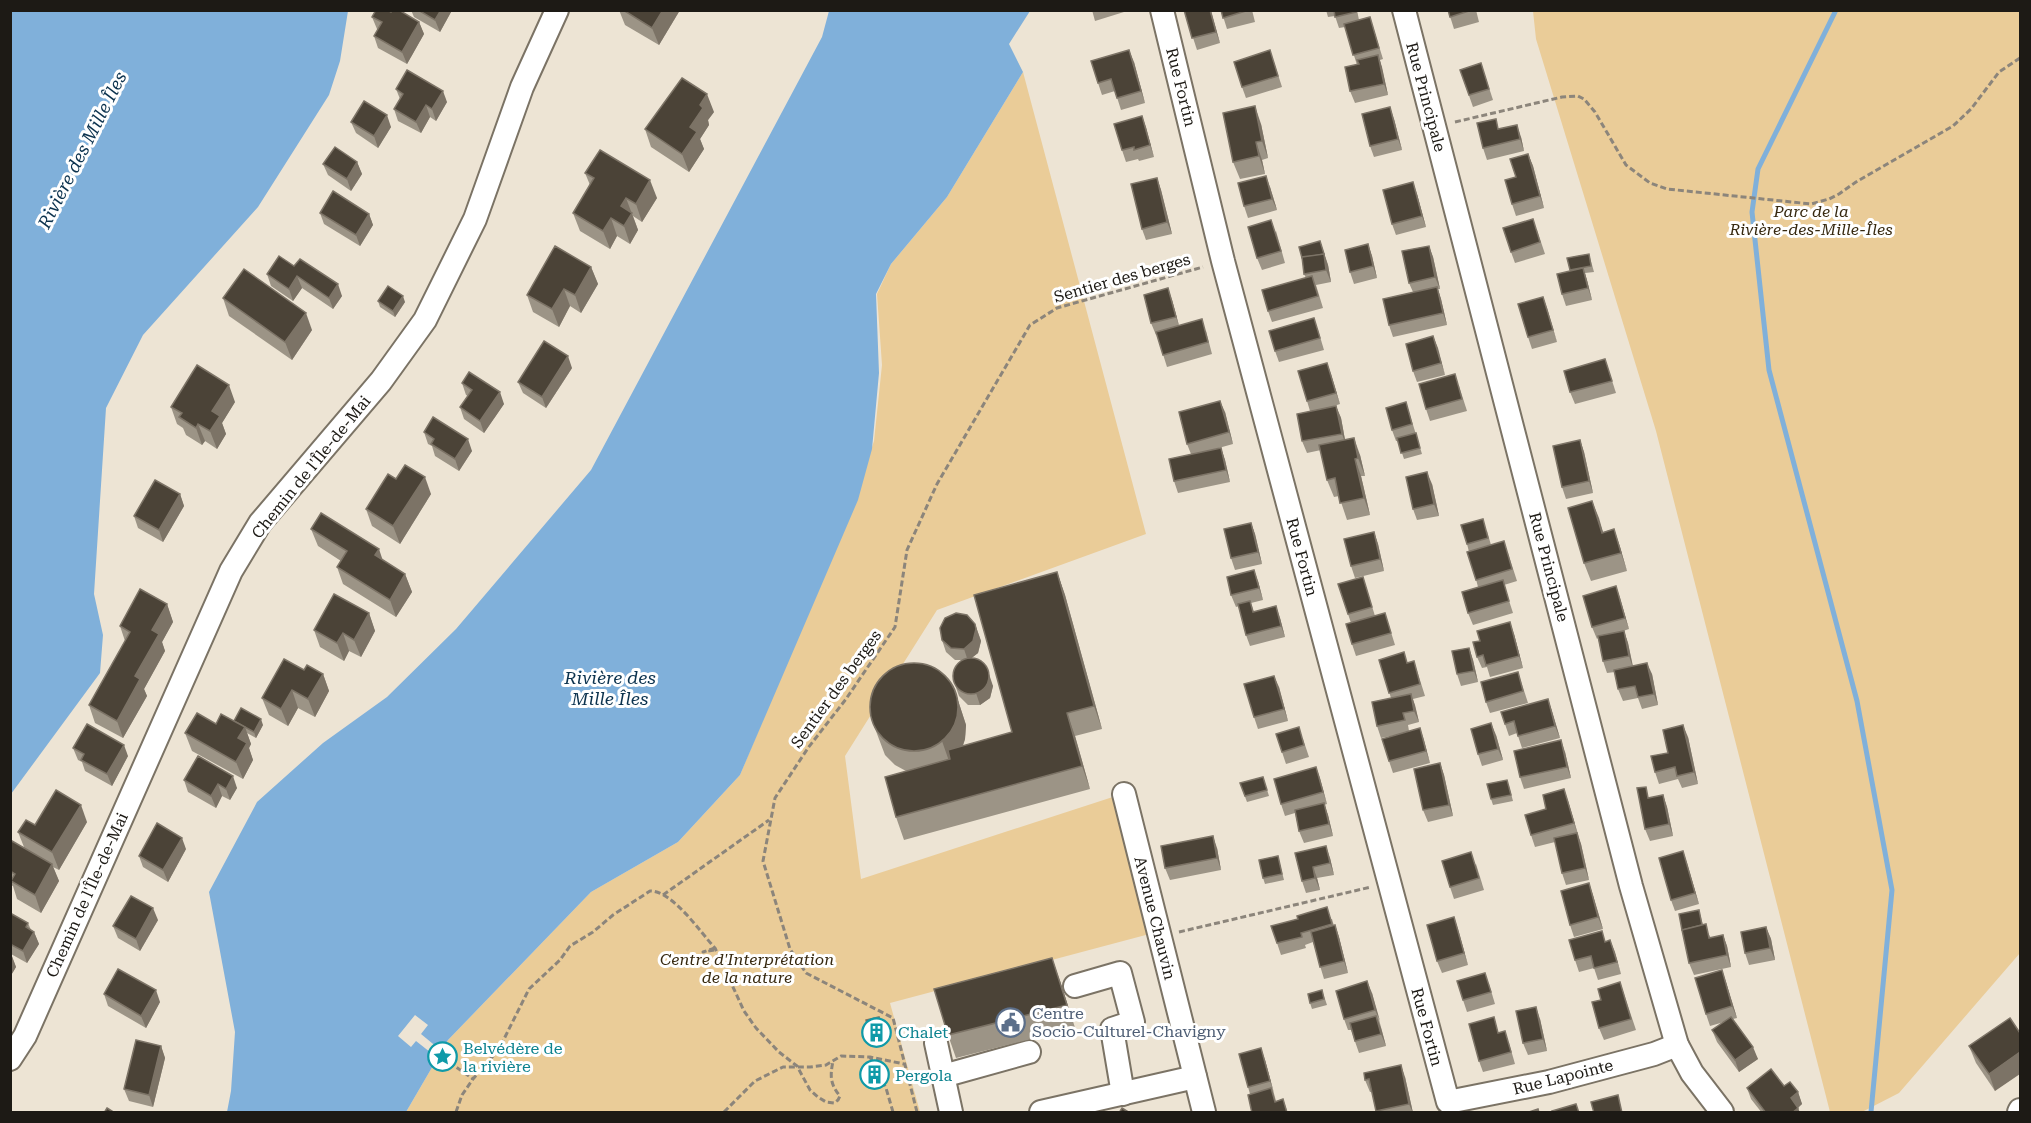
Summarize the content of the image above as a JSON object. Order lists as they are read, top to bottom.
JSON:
{
  "streets": {
    "street": [
      "Rue Fortin",
      "Rue Principale",
      "Chemin de l'Île-de-Mai",
      "Avenue Chauvin",
      "Rue Lapointe"
    ],
    "path": ["Sentier des berges"]
  },
  "crossings": [
    ["Rue Fortin", "Sentier des berges"],
    ["Rue Fortin", "Rue Lapointe"],
    ["Rue Principale", "Rue Lapointe"]
  ],
  "water": ["Rivière des Mille Îles"],
  "parks": ["Parc de la Rivière-des-Mille-Îles", "Centre d'Interprétation de la nature"],
  "places": {
    "public building": ["Centre Socio-Culturel-Chavigny"],
    "building": ["Chalet", "Pergola"],
    "place": ["Belvédère de la rivière"]
  }
}
